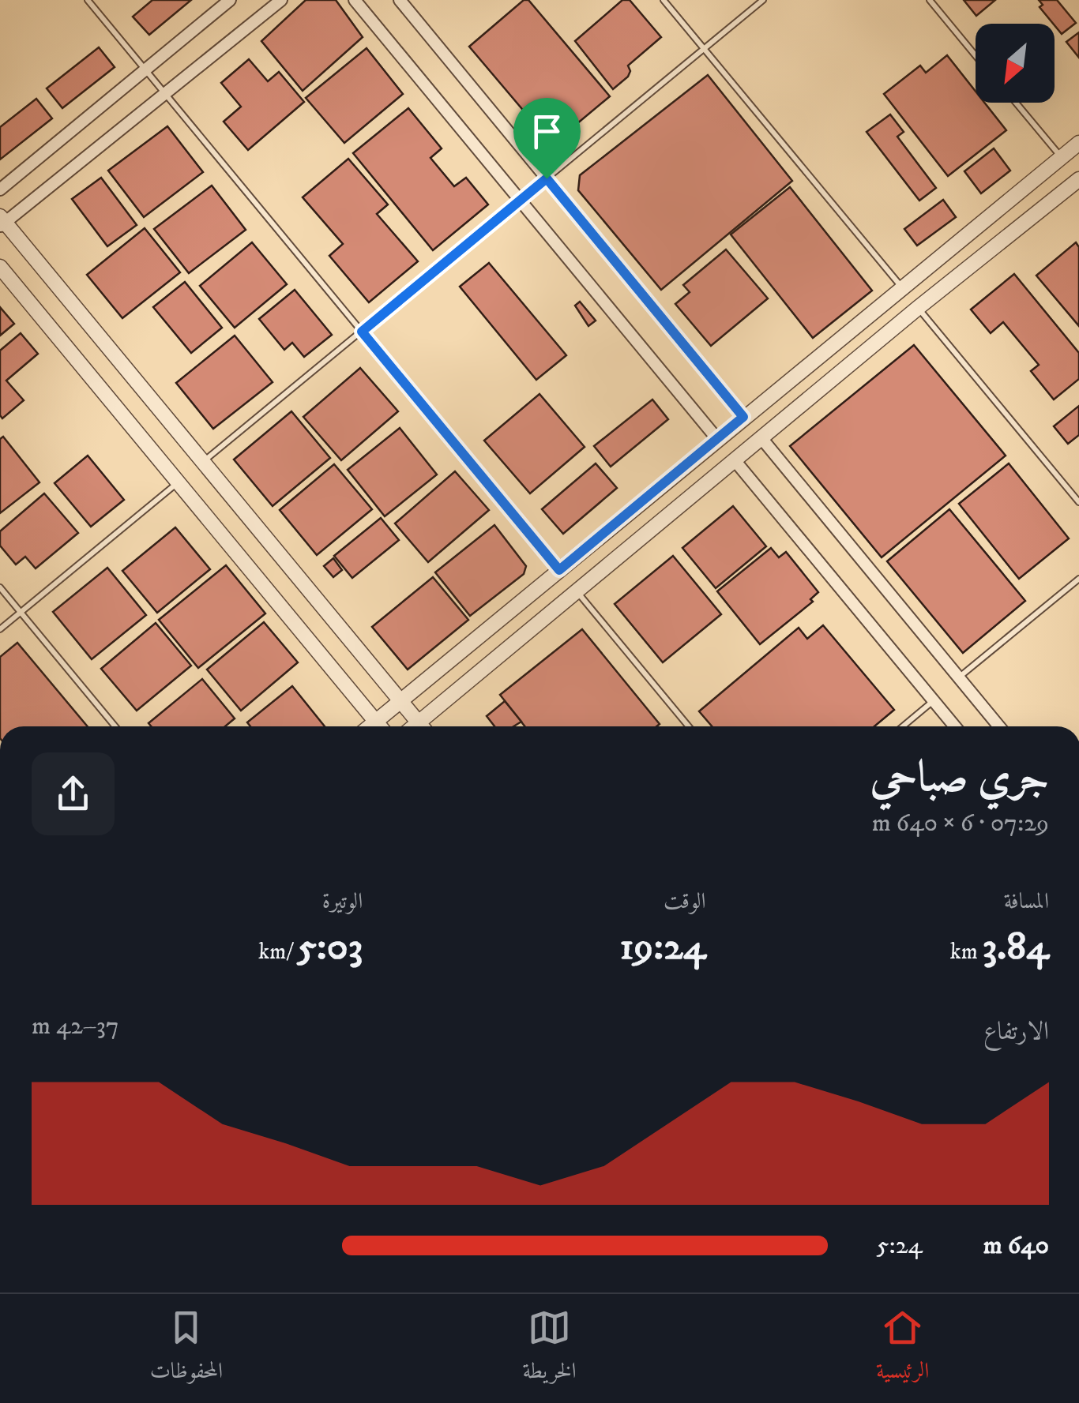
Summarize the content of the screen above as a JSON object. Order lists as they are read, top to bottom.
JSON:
{
  "north": "bottom left",
  "page": {
    "heading": ["جري صباحي", "07:29 · 6 × 640 m"],
    "stats": [
      ["المسافة", "3.84 km"],
      ["الوقت", "19:24"],
      ["الوتيرة", "5:03 /km"]
    ],
    "chart": ["الارتفاع", "37–42 m"],
    "list": [
      {
        "name": "640 m",
        "note": "5:24"
      }
    ],
    "tabs": ["الرئيسية", "الخريطة", "المحفوظات"]
  }
}
